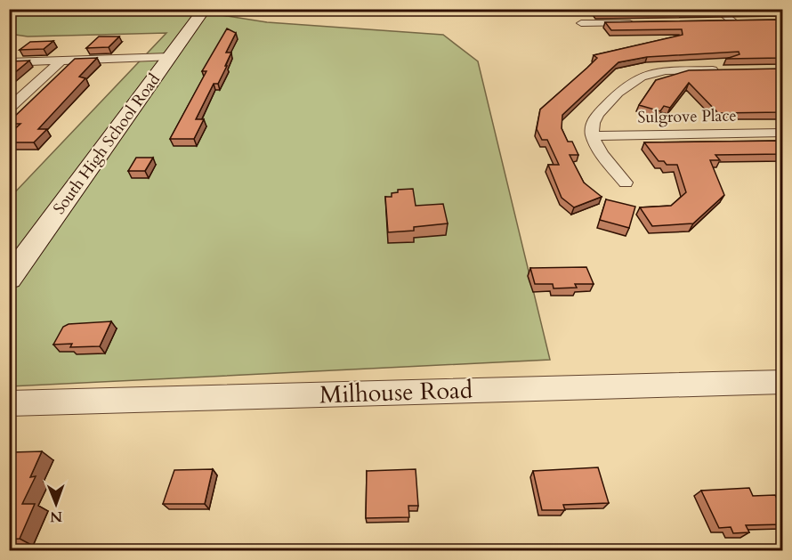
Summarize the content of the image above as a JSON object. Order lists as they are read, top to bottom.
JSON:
{
  "streets": {
    "main road": ["South High School Road"],
    "street": ["Sulgrove Place", "Milhouse Road"]
  },
  "north": "bottom"
}
